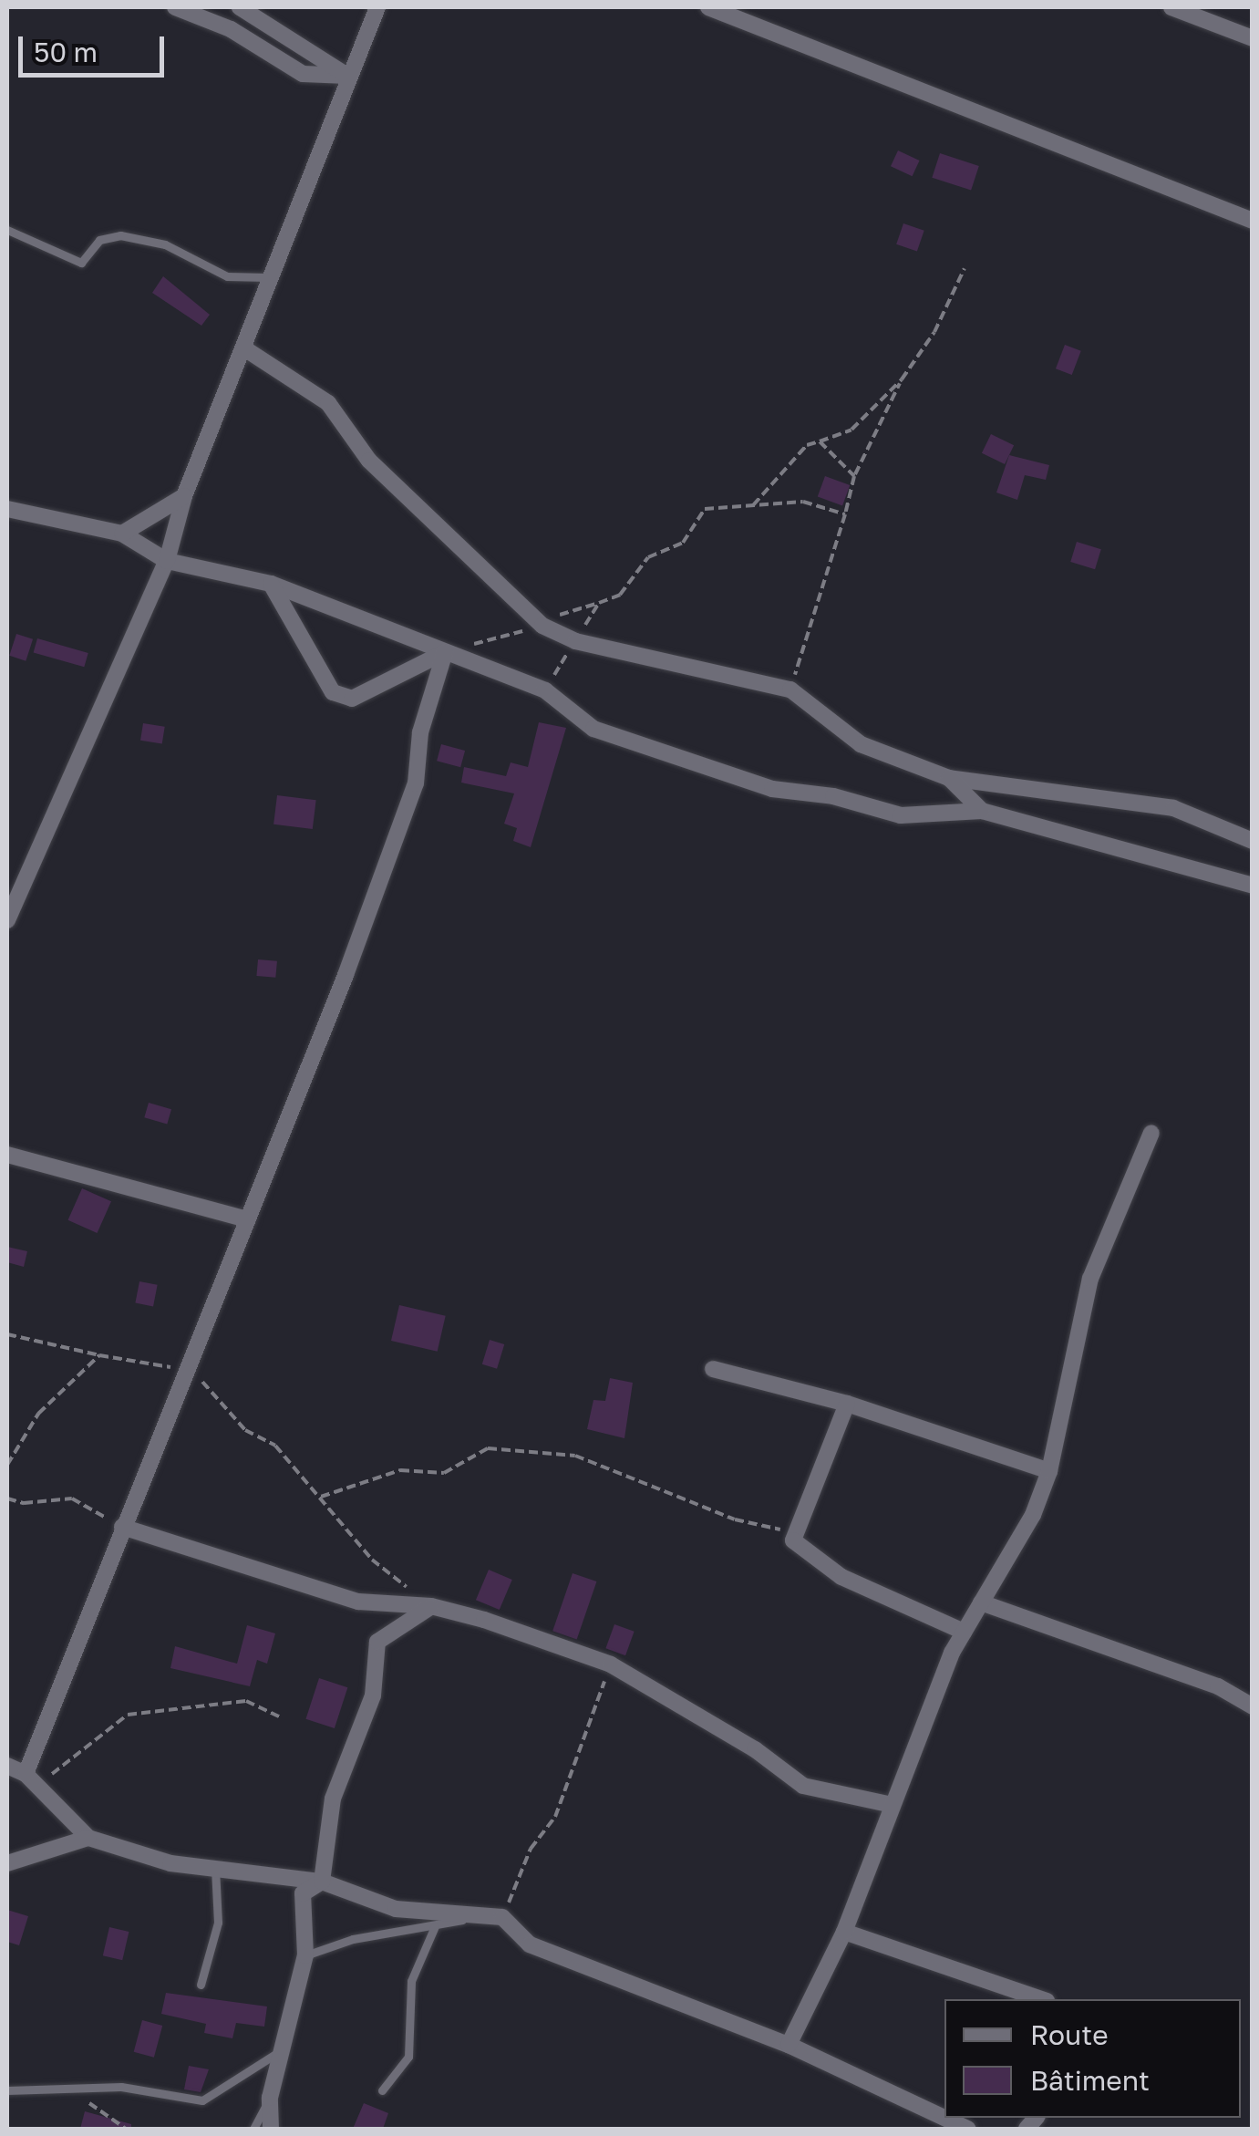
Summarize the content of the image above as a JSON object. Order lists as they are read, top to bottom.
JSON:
{
  "legend": ["Route", "Bâtiment"],
  "scale_bar": "50 m"
}
